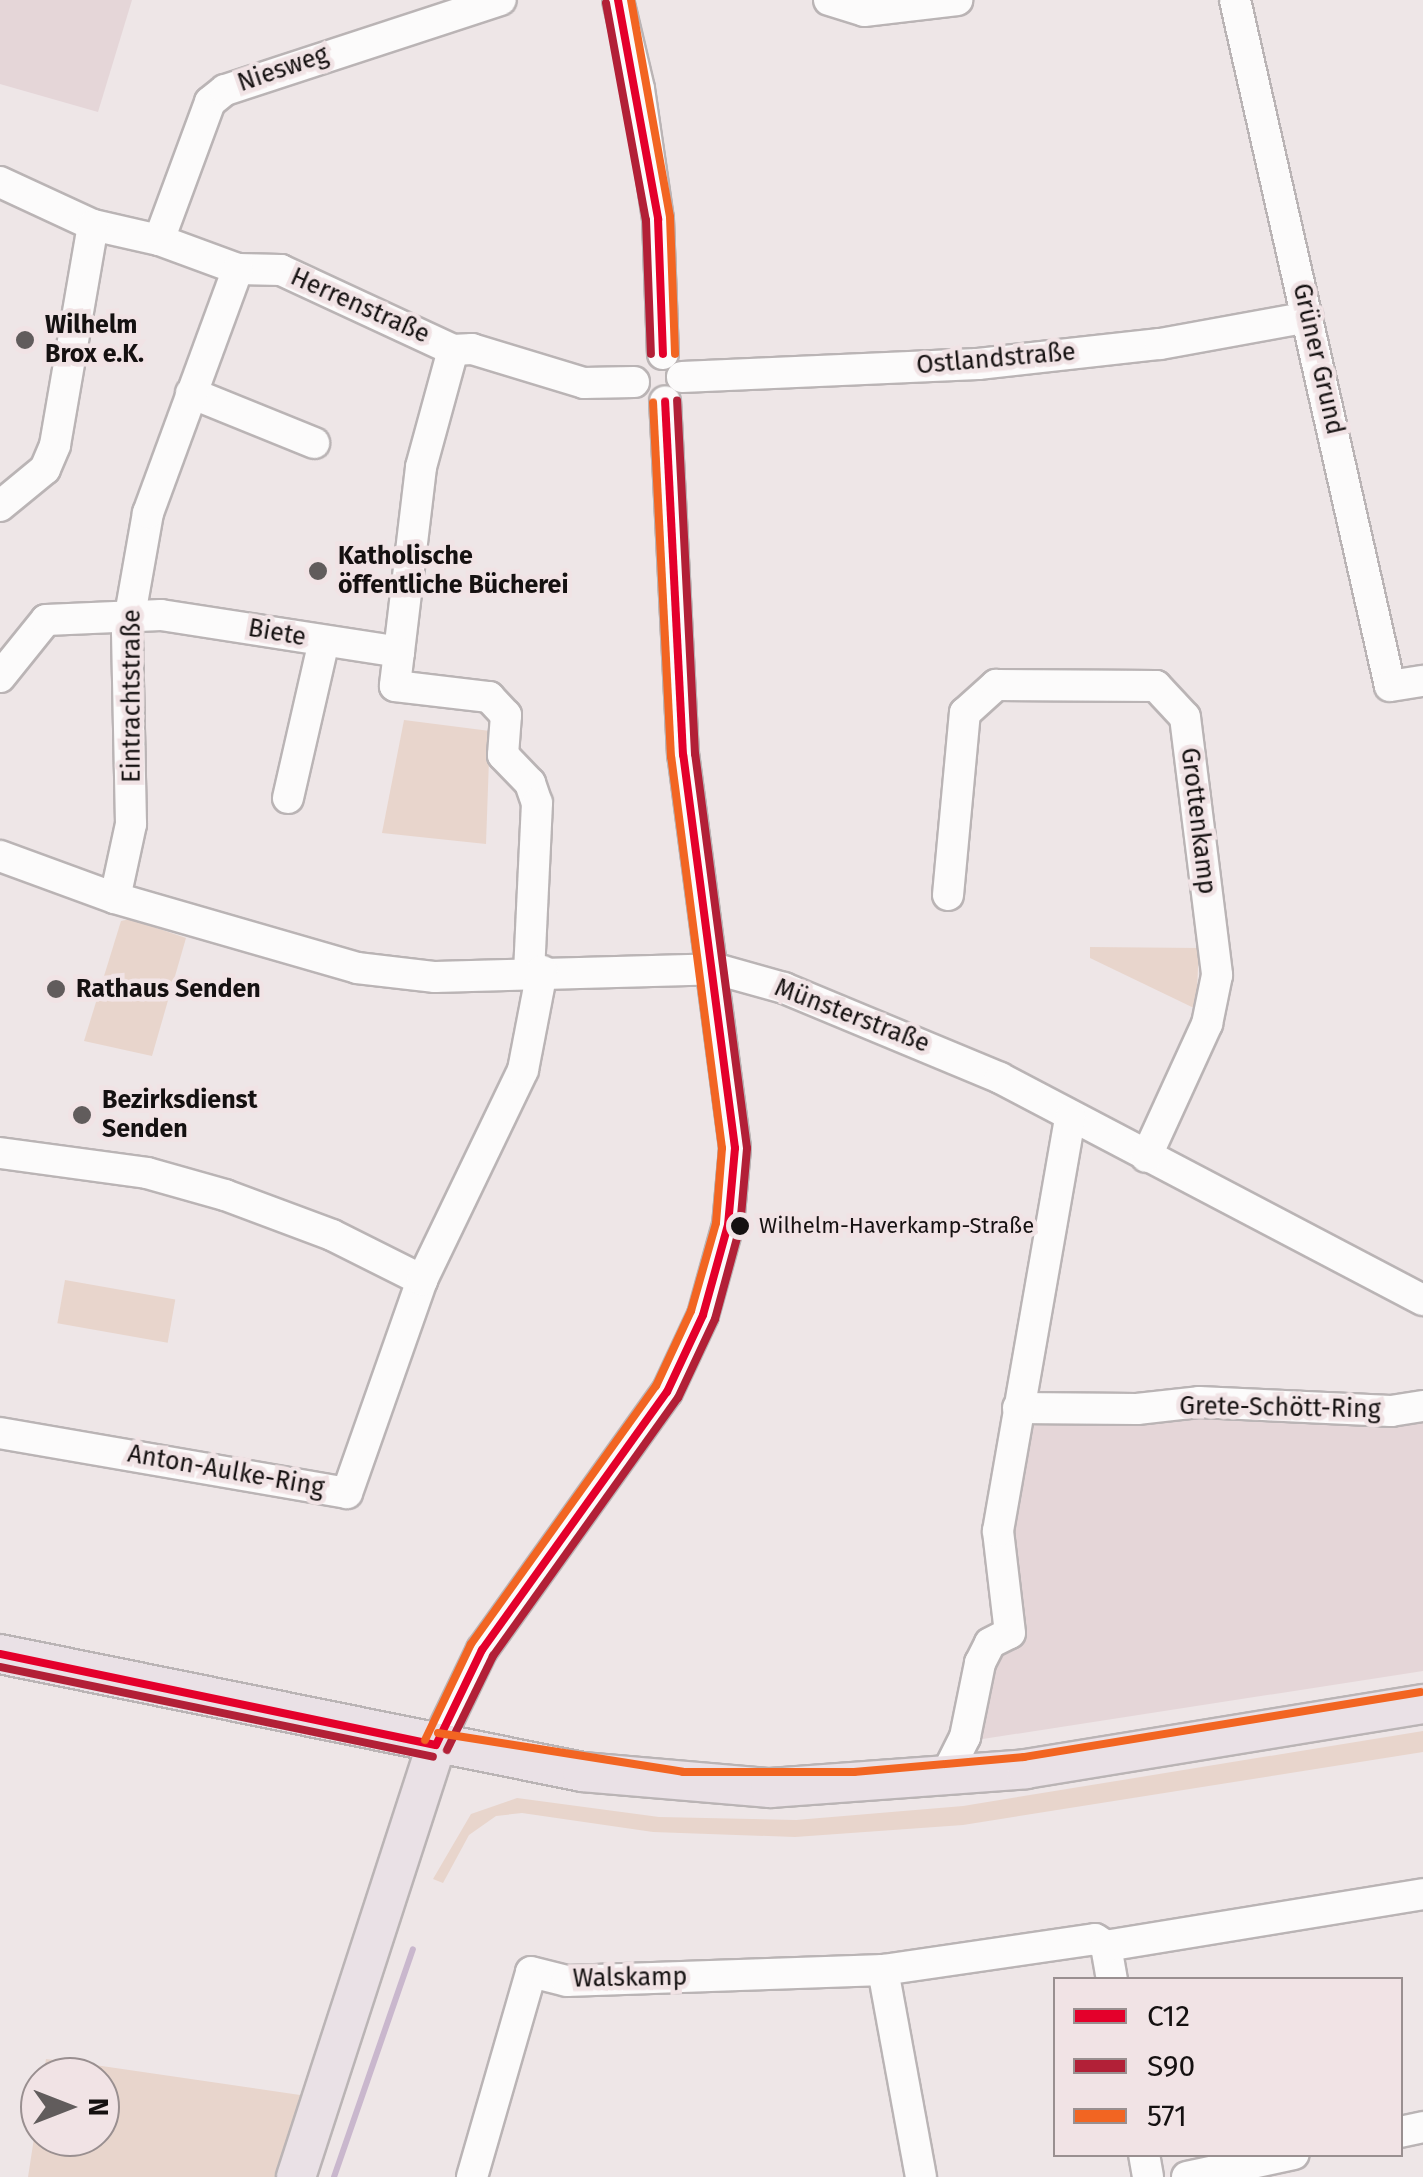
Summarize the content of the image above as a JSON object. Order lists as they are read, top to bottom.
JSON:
{
  "streets": {
    "street": [
      "Niesweg",
      "Herrenstraße",
      "Ostlandstraße",
      "Grüner Grund",
      "Biete",
      "Eintrachtstraße",
      "Grottenkamp",
      "Münsterstraße",
      "Grete-Schött-Ring",
      "Anton-Aulke-Ring",
      "Walskamp"
    ]
  },
  "crossings": [
    ["Niesweg", "Herrenstraße"],
    ["Herrenstraße", "Ostlandstraße"],
    ["Herrenstraße", "Eintrachtstraße"],
    ["Ostlandstraße", "Grüner Grund"],
    ["Biete", "Eintrachtstraße"],
    ["Eintrachtstraße", "Münsterstraße"],
    ["Grottenkamp", "Münsterstraße"],
    ["Münsterstraße", "Anton-Aulke-Ring"]
  ],
  "places": [
    "Wilhelm Brox e.K.",
    "Katholische öffentliche Bücherei",
    "Rathaus Senden",
    "Bezirksdienst Senden",
    "Wilhelm-Haverkamp-Straße"
  ],
  "lines": ["transit line C12", "transit line 571", "transit line S90"],
  "legend": ["C12", "S90", "571"],
  "north": "right"
}
